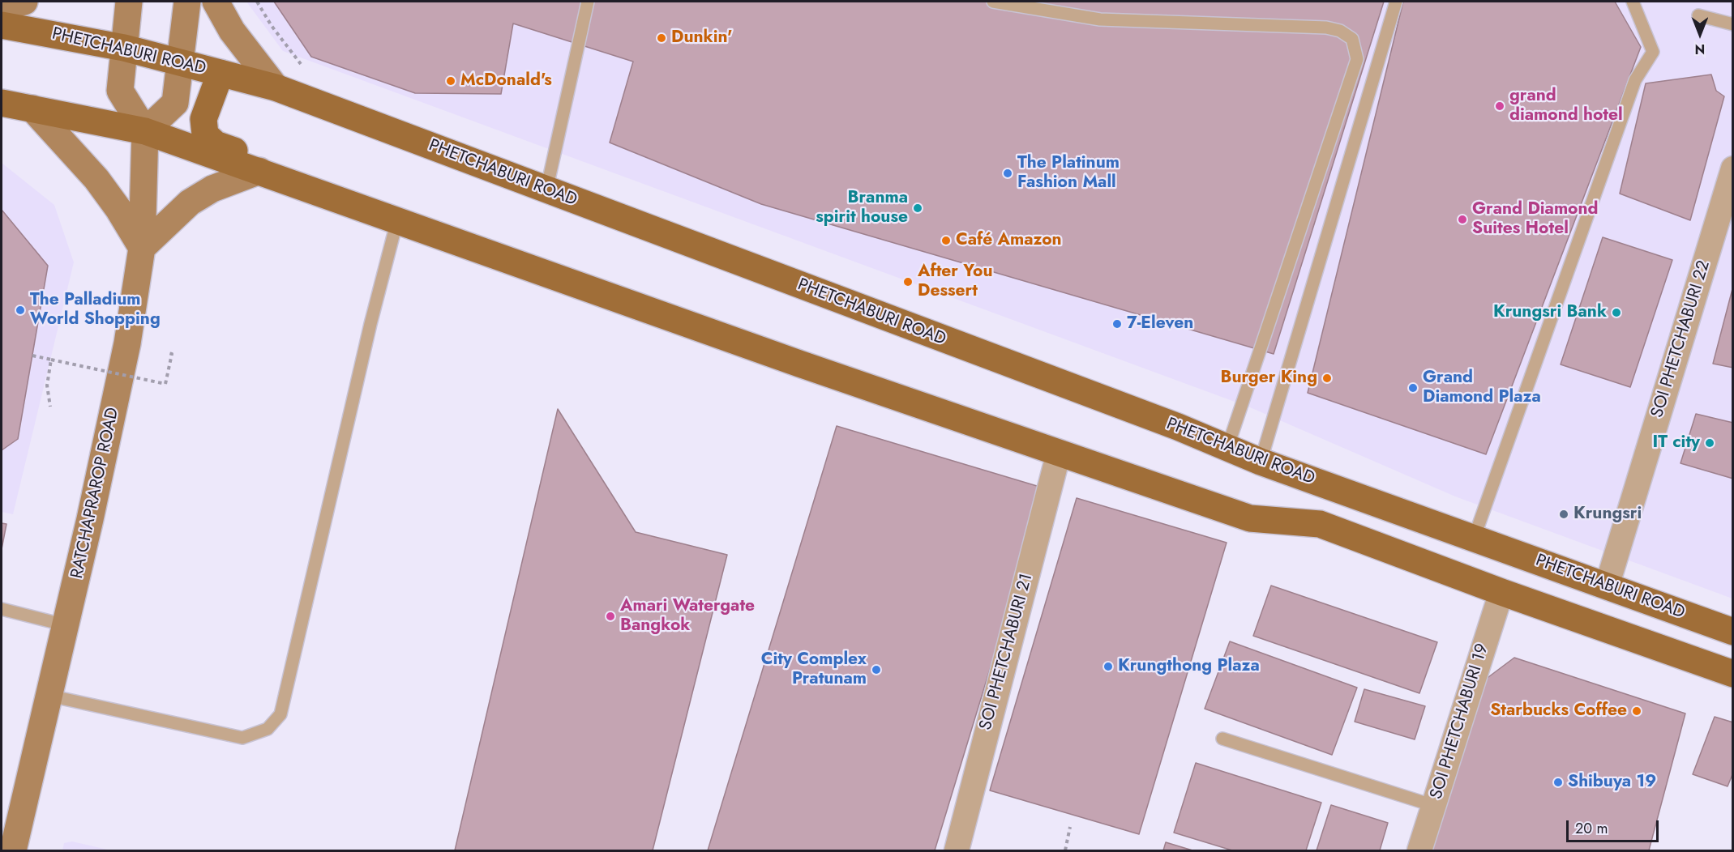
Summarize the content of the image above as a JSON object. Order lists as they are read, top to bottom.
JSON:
{
  "streets": {
    "main road": ["PHETCHABURI ROAD", "RATCHAPRAROP ROAD"],
    "street": ["SOI PHETCHABURI 22", "SOI PHETCHABURI 21", "SOI PHETCHABURI 19"]
  },
  "crossings": [
    ["PHETCHABURI ROAD", "SOI PHETCHABURI 22"]
  ],
  "places": [
    "Dunkin'",
    "McDonald's",
    "grand diamond hotel",
    "The Platinum Fashion Mall",
    "Branma spirit house",
    "Grand Diamond Suites Hotel",
    "Café Amazon",
    "After You Dessert",
    "The Palladium World Shopping",
    "Krungsri Bank",
    "7-Eleven",
    "Burger King",
    "Grand Diamond Plaza",
    "IT city",
    "Krungsri",
    "Amari Watergate Bangkok",
    "Krungthong Plaza",
    "City Complex Pratunam",
    "Starbucks Coffee",
    "Shibuya 19"
  ],
  "scale_bar": "20 m",
  "north": "bottom"
}
